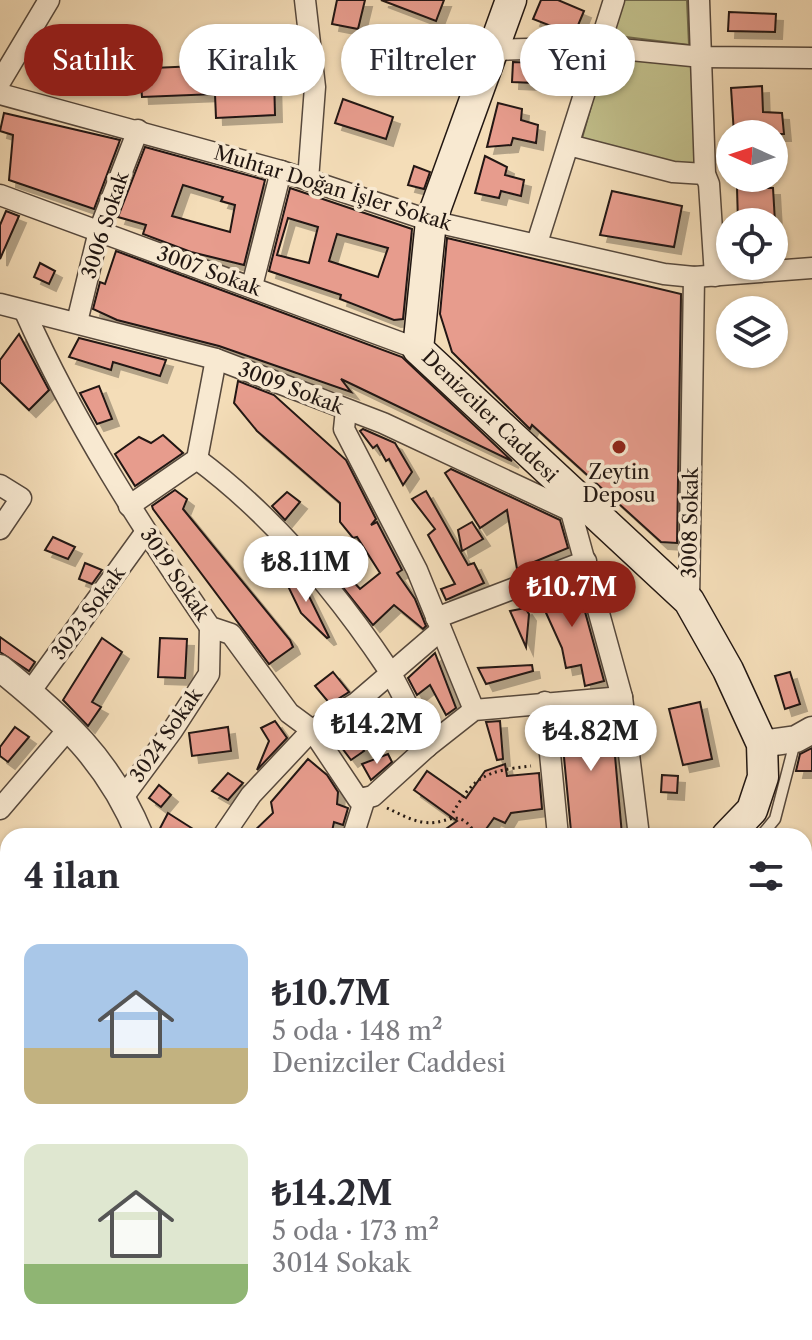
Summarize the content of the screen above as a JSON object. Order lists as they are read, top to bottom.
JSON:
{
  "streets": {
    "main road": ["3009 Sokak", "Denizciler Caddesi", "3008 Sokak"],
    "street": [
      "Muhtar Doğan İşler Sokak",
      "3006 Sokak",
      "3007 Sokak",
      "3019 Sokak",
      "3023 Sokak",
      "3024 Sokak"
    ]
  },
  "crossings": [
    ["Muhtar Doğan İşler Sokak", "3006 Sokak"],
    ["Muhtar Doğan İşler Sokak", "Denizciler Caddesi"],
    ["Muhtar Doğan İşler Sokak", "3008 Sokak"],
    ["3006 Sokak", "3007 Sokak"],
    ["3006 Sokak", "3009 Sokak"],
    ["3007 Sokak", "Denizciler Caddesi"],
    ["3009 Sokak", "Denizciler Caddesi"],
    ["3009 Sokak", "3008 Sokak"],
    ["3009 Sokak", "3019 Sokak"],
    ["3019 Sokak", "3023 Sokak"],
    ["3019 Sokak", "3024 Sokak"]
  ],
  "places": ["Zeytin Deposu"],
  "north": "left",
  "page": {
    "chip": [
      "Satılık",
      "Kiralık",
      "Filtreler",
      "Yeni"
    ],
    "price": [
      "₺8.11M",
      "₺10.7M",
      "₺14.2M",
      "₺4.82M"
    ],
    "heading": "4 ilan",
    "list": [
      {
        "name": "₺10.7M",
        "note": "5 oda · 148 m² · Denizciler Caddesi"
      },
      {
        "name": "₺14.2M",
        "note": "5 oda · 173 m² · 3014 Sokak"
      }
    ]
  }
}
